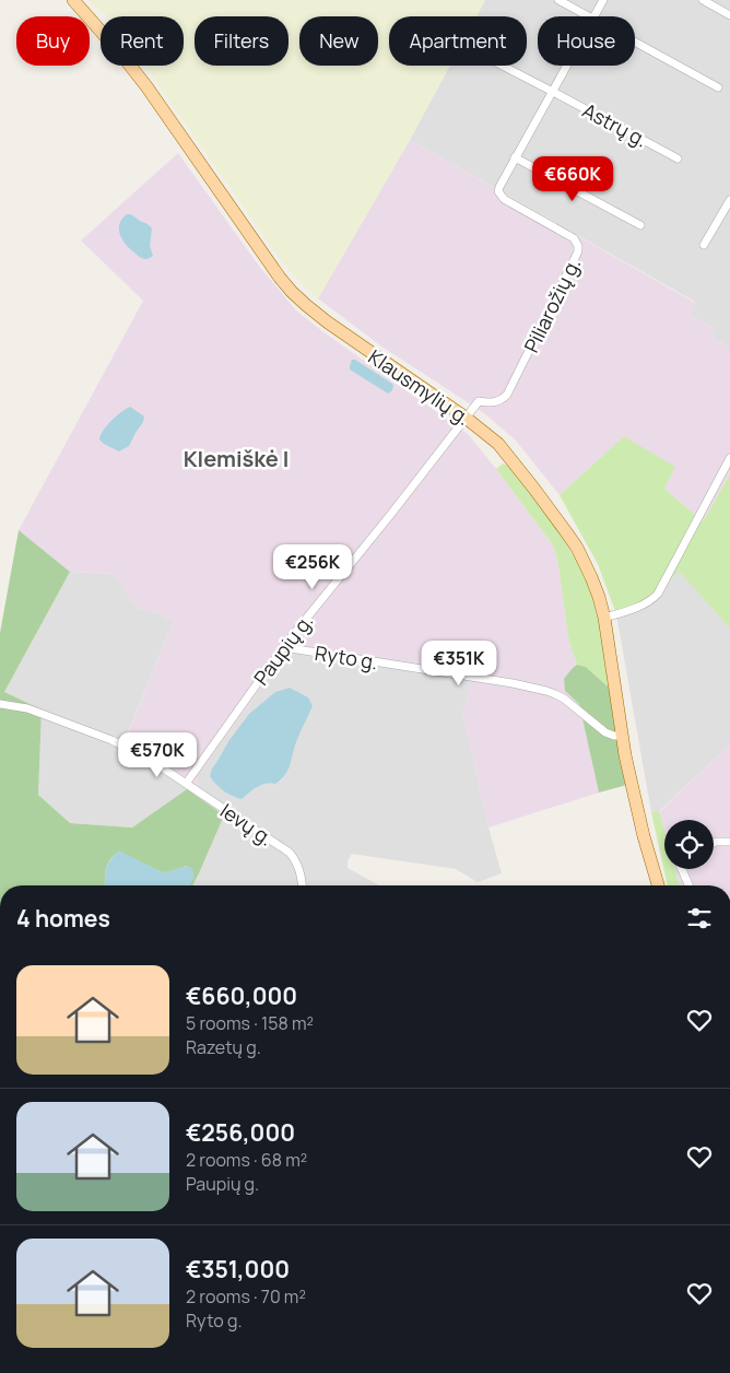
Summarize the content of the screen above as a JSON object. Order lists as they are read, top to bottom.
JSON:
{
  "streets": {
    "main road": ["Klausmylių g."],
    "street": [
      "Astrų g.",
      "Piliarožių g.",
      "Paupių g.",
      "Ryto g.",
      "Ievų g."
    ]
  },
  "crossings": [
    ["Astrų g.", "Piliarožių g."],
    ["Piliarožių g.", "Klausmylių g."],
    ["Piliarožių g.", "Paupių g."],
    ["Klausmylių g.", "Paupių g."],
    ["Klausmylių g.", "Ryto g."],
    ["Paupių g.", "Ryto g."],
    ["Paupių g.", "Ievų g."]
  ],
  "districts": ["Klemiškė I"],
  "page": {
    "chip": [
      "Buy",
      "Rent",
      "Filters",
      "New",
      "Apartment",
      "House"
    ],
    "price": [
      "€660K",
      "€256K",
      "€351K",
      "€570K"
    ],
    "heading": "4 homes",
    "list": [
      {
        "name": "€660,000",
        "note": "5 rooms · 158 m² · Razetų g."
      },
      {
        "name": "€256,000",
        "note": "2 rooms · 68 m² · Paupių g."
      },
      {
        "name": "€351,000",
        "note": "2 rooms · 70 m² · Ryto g."
      }
    ]
  }
}
